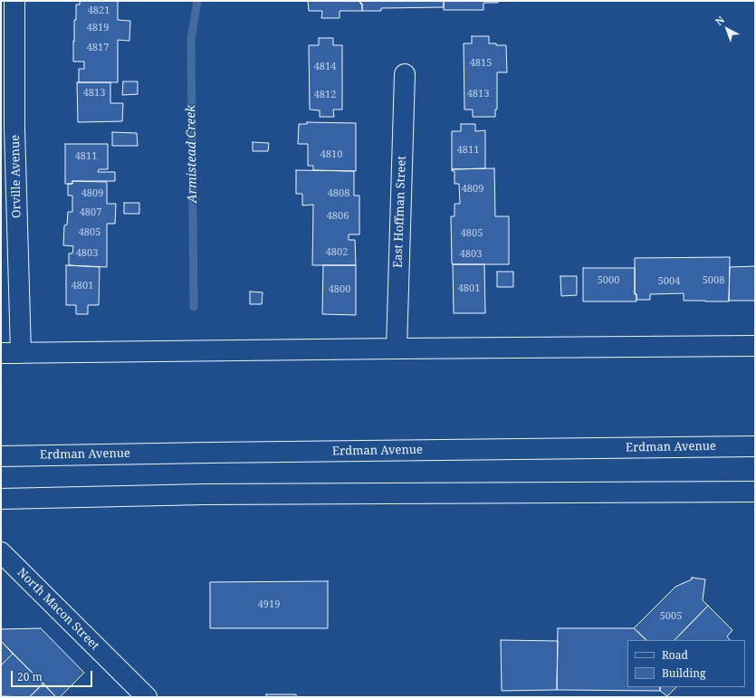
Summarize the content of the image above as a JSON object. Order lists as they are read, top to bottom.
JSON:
{
  "streets": {
    "street": [
      "Orville Avenue",
      "East Hoffman Street",
      "Erdman Avenue",
      "North Macon Street"
    ]
  },
  "water": ["Armistead Creek"],
  "house_numbers": [
    "4821",
    "4819",
    "4817",
    "4815",
    "4814",
    "4813",
    "4813",
    "4812",
    "4811",
    "4810",
    "4811",
    "4809",
    "4809",
    "4808",
    "4807",
    "4806",
    "4805",
    "4805",
    "4802",
    "4803",
    "4803",
    "5000",
    "5008",
    "5004",
    "4801",
    "4801",
    "4800",
    "4919",
    "5005"
  ],
  "legend": ["Road", "Building"],
  "scale_bar": "20 m",
  "north": "top left"
}
